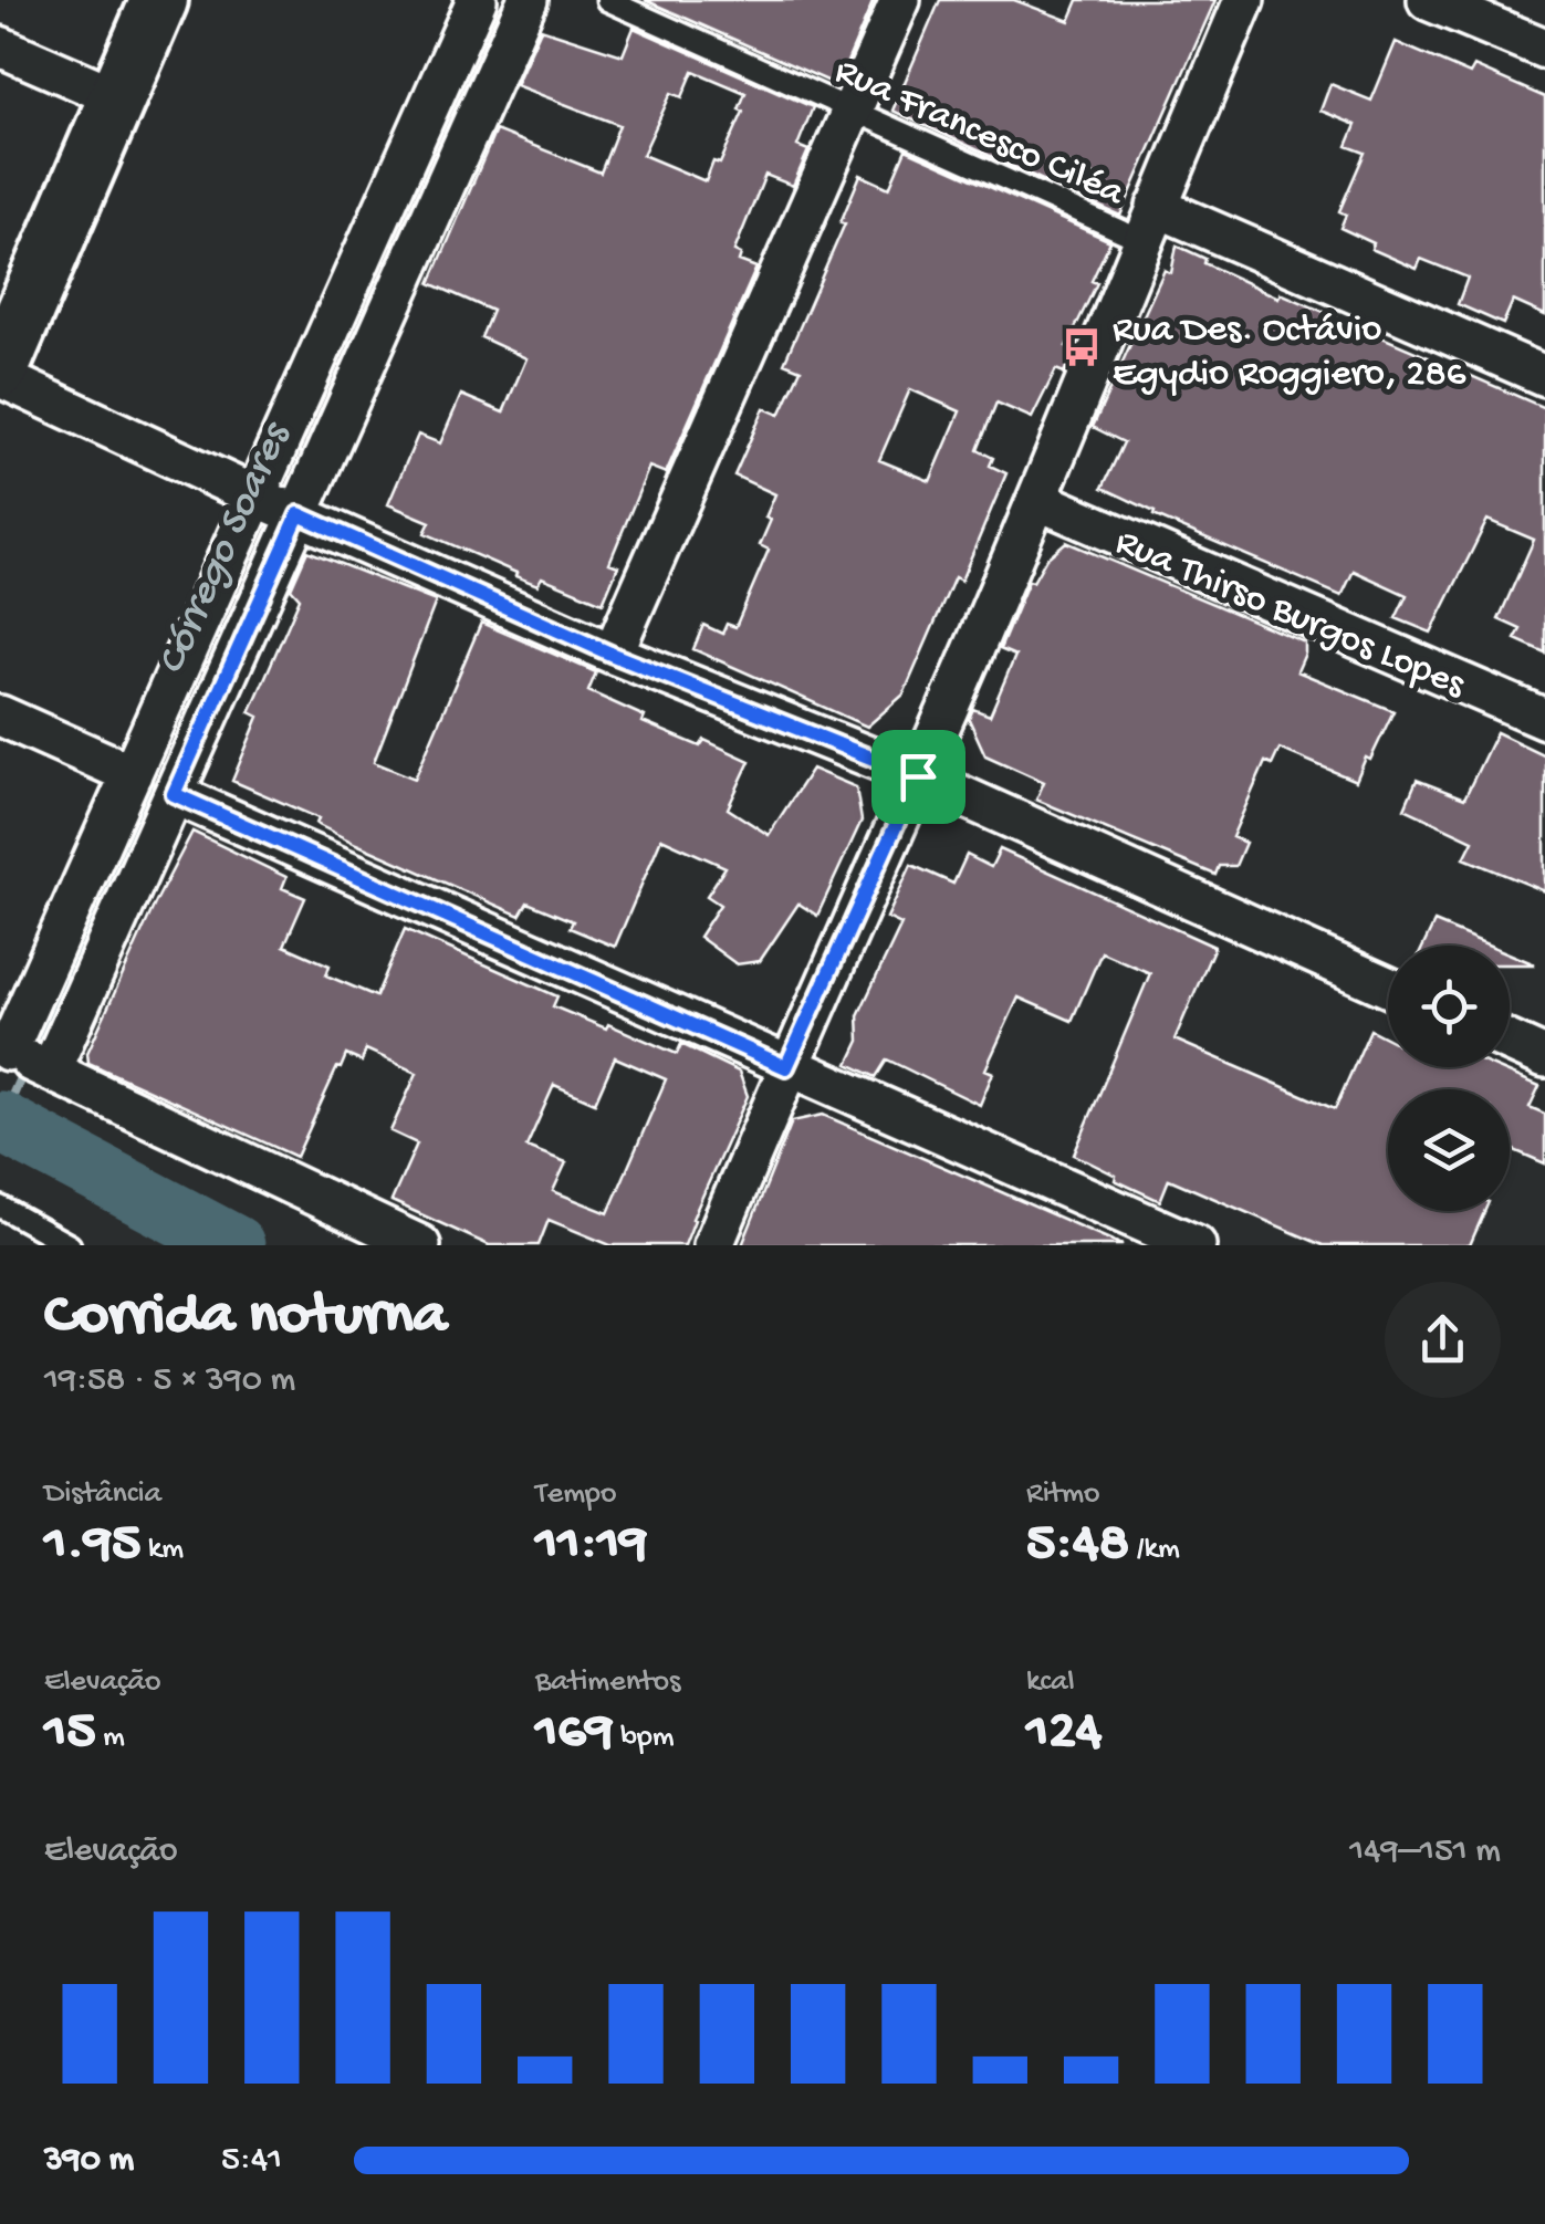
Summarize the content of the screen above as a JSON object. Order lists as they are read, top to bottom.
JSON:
{
  "streets": {
    "street": ["Rua Thirso Burgos Lopes"],
    "lane": ["Rua Francesco Ciléa"]
  },
  "water": ["Córrego Soares"],
  "places": {
    "bus stop": ["Rua Des. Octávio Egydio Roggiero, 286"]
  },
  "page": {
    "heading": ["Corrida noturna", "19:58 · 5 × 390 m"],
    "stats": [
      ["Distância", "1.95 km"],
      ["Tempo", "11:19"],
      ["Ritmo", "5:48 /km"],
      ["Elevação", "15 m"],
      ["Batimentos", "169 bpm"],
      ["kcal", "124"]
    ],
    "chart": ["Elevação", "149–151 m"],
    "list": [
      {
        "name": "390 m",
        "note": "5:41"
      }
    ]
  }
}
